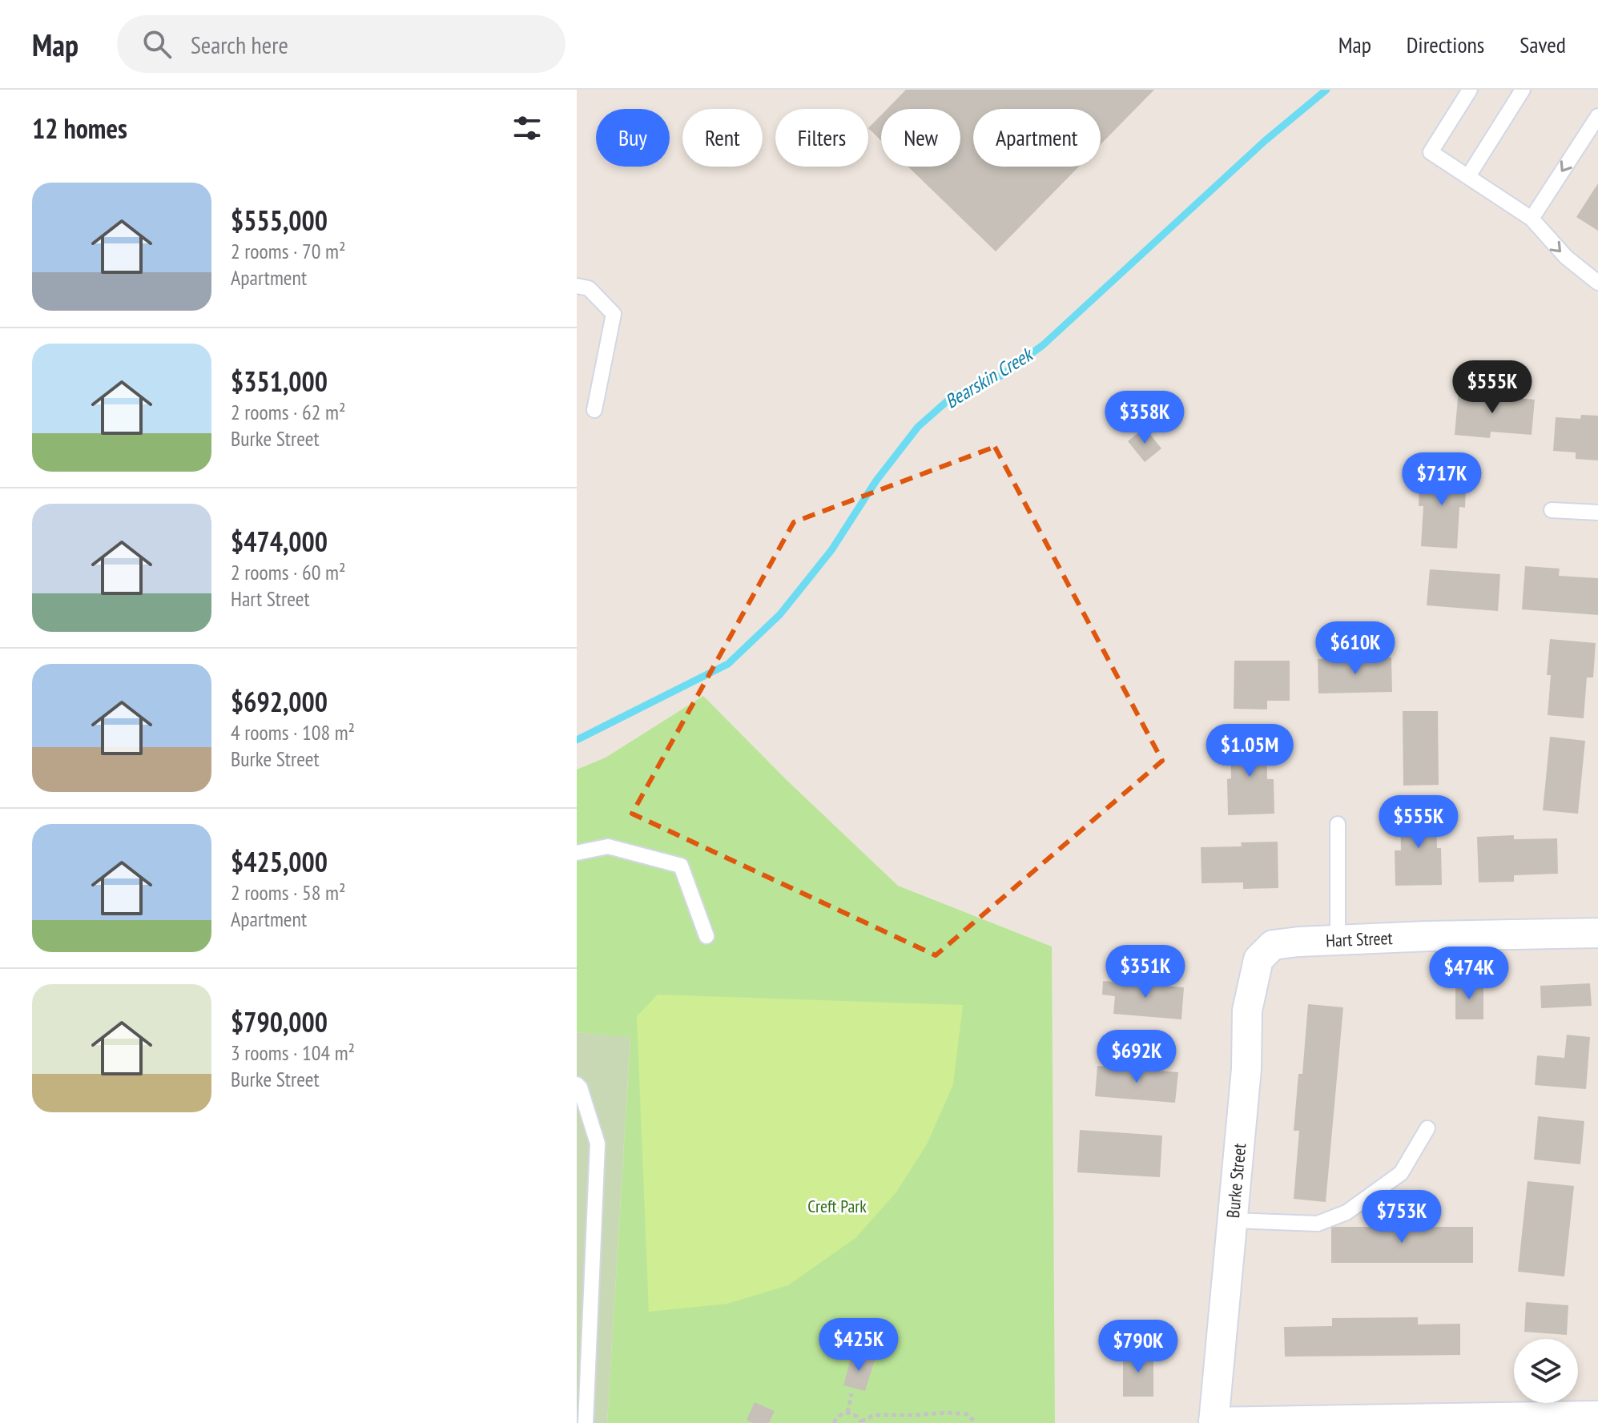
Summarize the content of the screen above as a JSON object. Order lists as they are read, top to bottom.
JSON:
{
  "streets": {
    "street": ["Hart Street", "Burke Street"]
  },
  "crossings": [
    ["Hart Street", "Burke Street"]
  ],
  "water": ["Bearskin Creek"],
  "parks": ["Creft Park"],
  "page": {
    "header": "Map",
    "search": "Search here",
    "nav": ["Map", "Directions", "Saved"],
    "heading": "12 homes",
    "chip": [
      "Buy",
      "Rent",
      "Filters",
      "New",
      "Apartment"
    ],
    "list": [
      {
        "name": "$555,000",
        "note": "2 rooms · 70 m² · Apartment"
      },
      {
        "name": "$351,000",
        "note": "2 rooms · 62 m² · Burke Street"
      },
      {
        "name": "$474,000",
        "note": "2 rooms · 60 m² · Hart Street"
      },
      {
        "name": "$692,000",
        "note": "4 rooms · 108 m² · Burke Street"
      },
      {
        "name": "$425,000",
        "note": "2 rooms · 58 m² · Apartment"
      },
      {
        "name": "$790,000",
        "note": "3 rooms · 104 m² · Burke Street"
      }
    ],
    "price": [
      "$555K",
      "$358K",
      "$717K",
      "$610K",
      "$1.05M",
      "$555K",
      "$351K",
      "$474K",
      "$692K",
      "$753K",
      "$425K",
      "$790K"
    ]
  }
}
